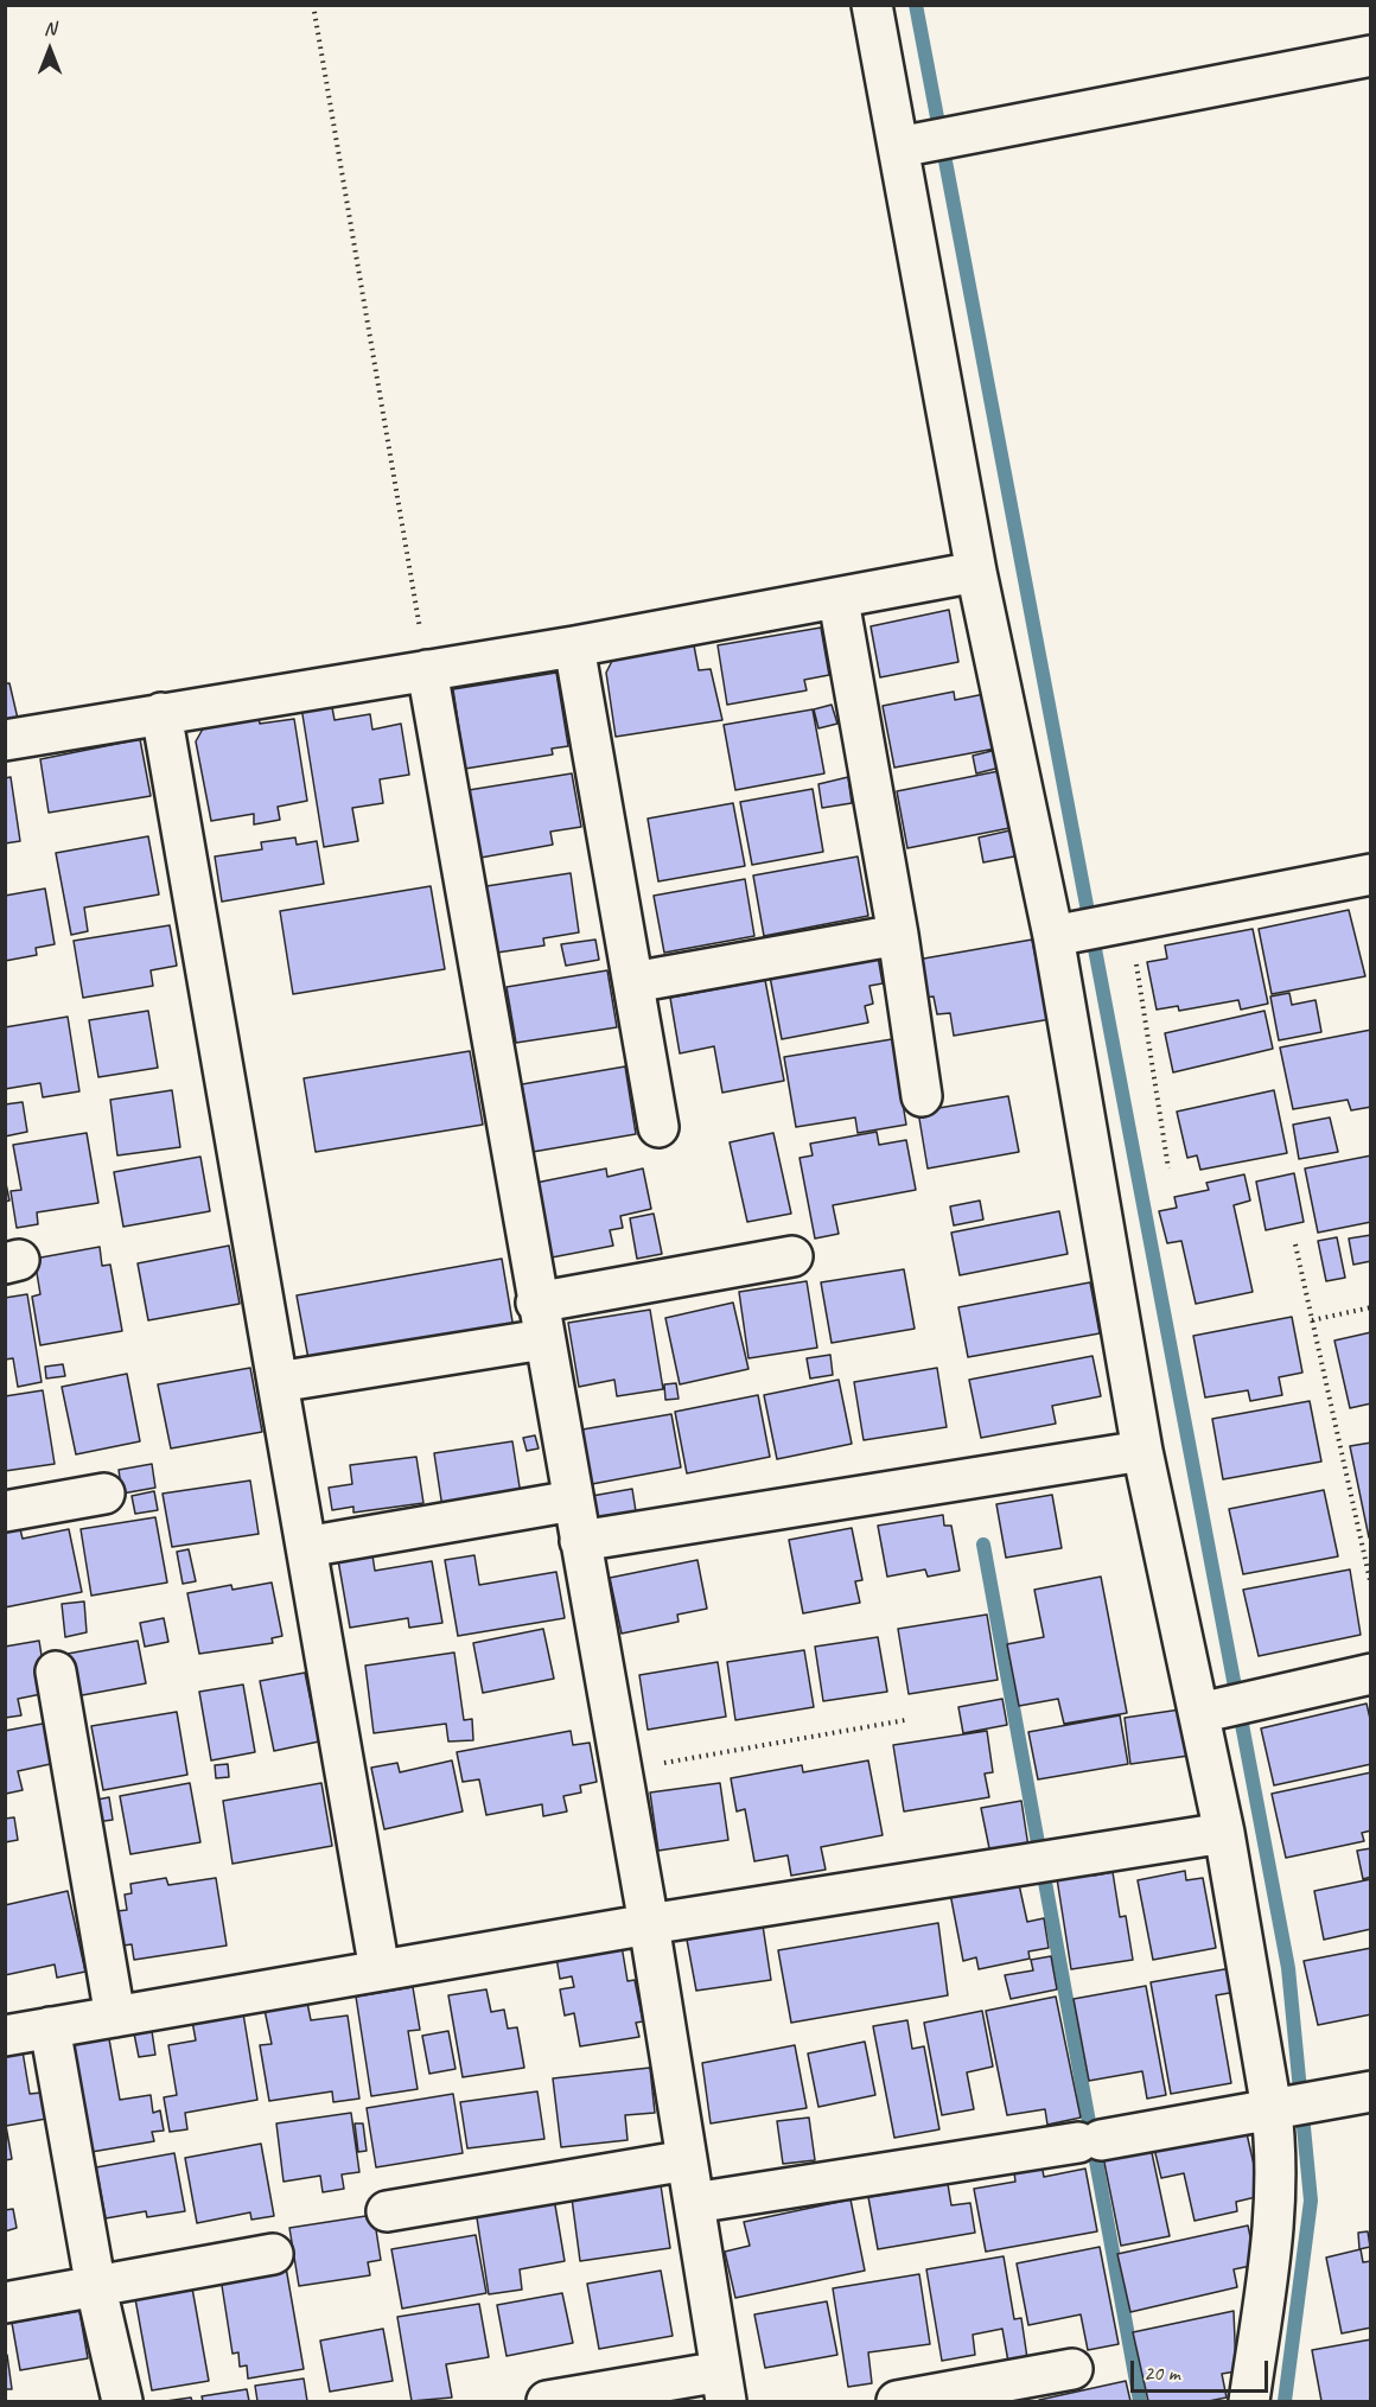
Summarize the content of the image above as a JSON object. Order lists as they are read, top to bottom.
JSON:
{
  "scale_bar": "20 m",
  "north": "top"
}
